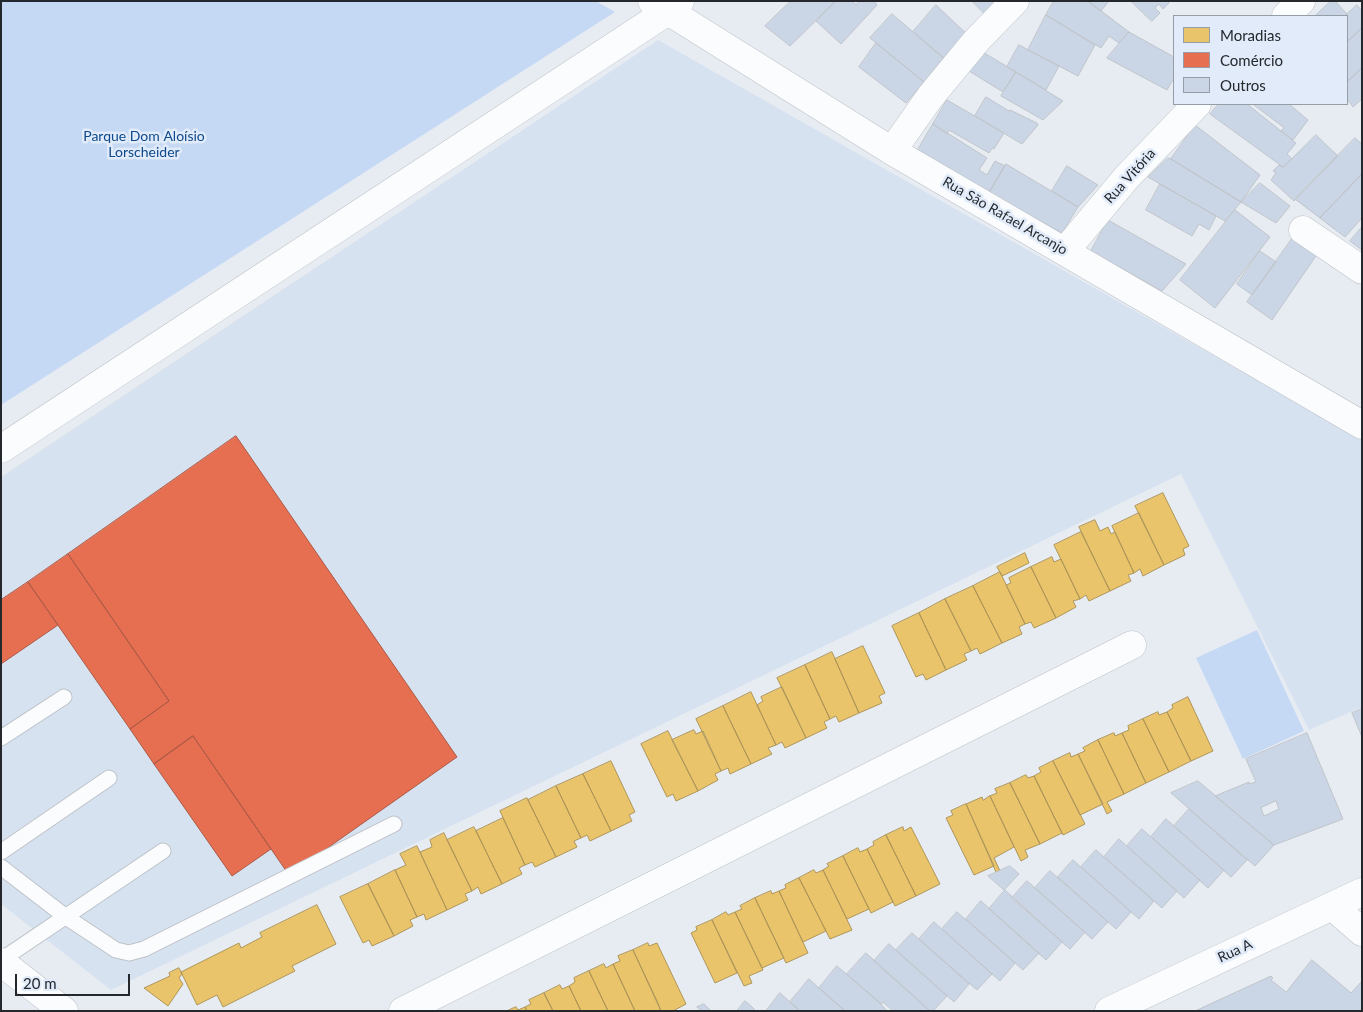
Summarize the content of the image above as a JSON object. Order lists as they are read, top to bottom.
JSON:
{
  "streets": {
    "street": ["Rua Vitória", "Rua São Rafael Arcanjo", "Rua A"]
  },
  "crossings": [
    ["Rua Vitória", "Rua São Rafael Arcanjo"]
  ],
  "parks": ["Parque Dom Aloísio Lorscheider"],
  "legend": ["Moradias", "Comércio", "Outros"],
  "scale_bar": "20 m"
}
